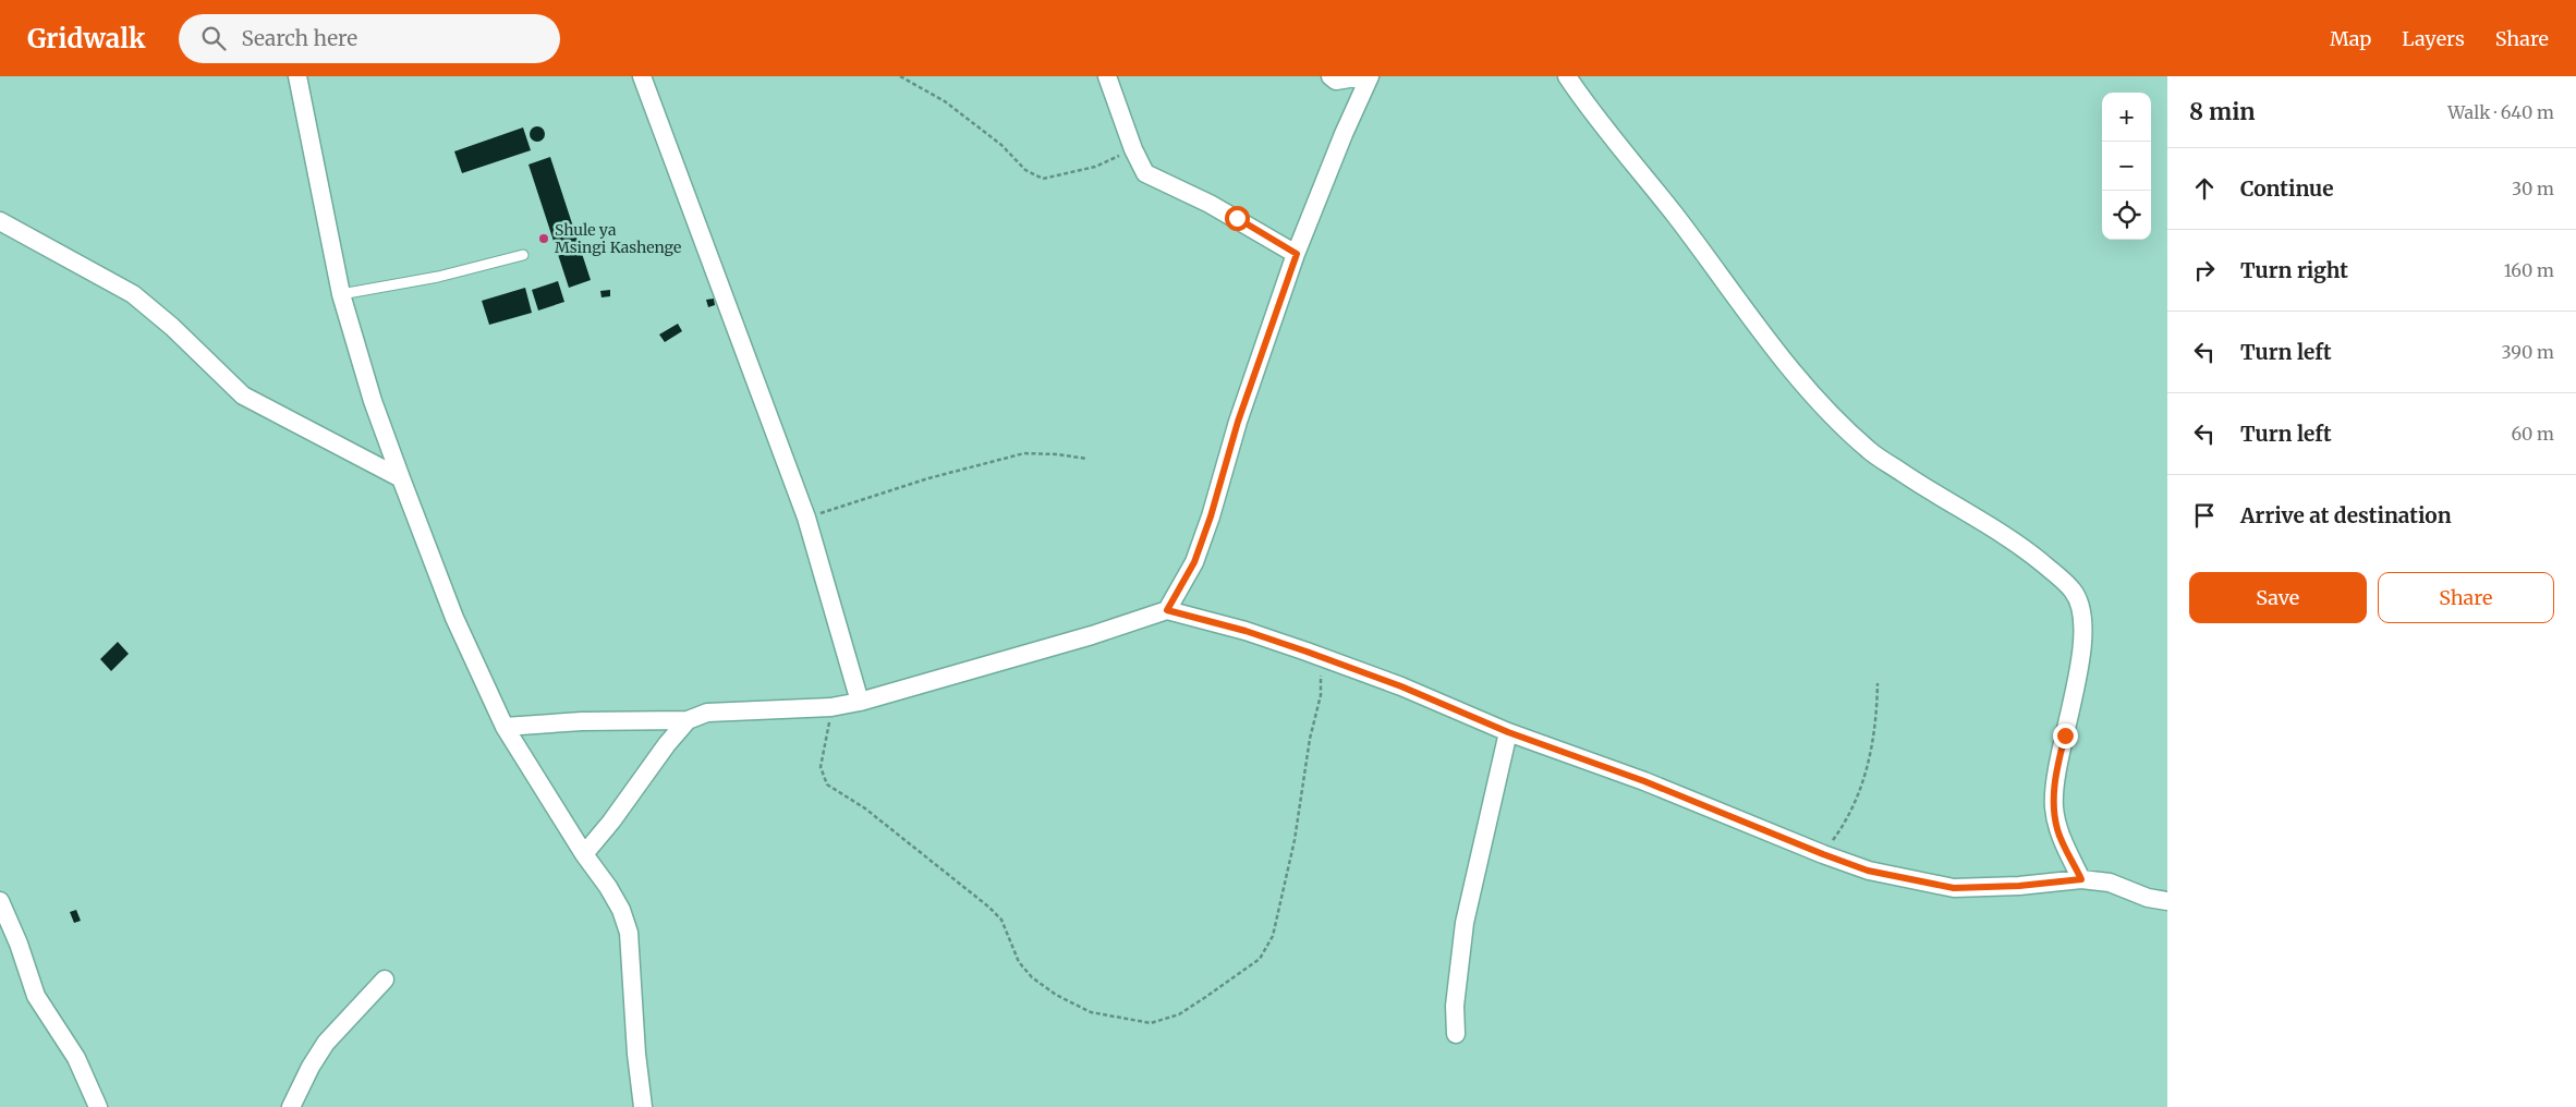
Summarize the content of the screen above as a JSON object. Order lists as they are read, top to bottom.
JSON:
{
  "places": ["Shule ya Msingi Kashenge"],
  "page": {
    "header": "Gridwalk",
    "search": "Search here",
    "nav": ["Map", "Layers", "Share"],
    "heading": ["8 min", "Walk · 640 m"],
    "map_buttons": ["+", "−"],
    "list": [
      ["Continue", "30 m"],
      ["Turn right", "160 m"],
      ["Turn left", "390 m"],
      ["Turn left", "60 m"],
      "Arrive at destination"
    ],
    "buttons": ["Save", "Share"]
  }
}
